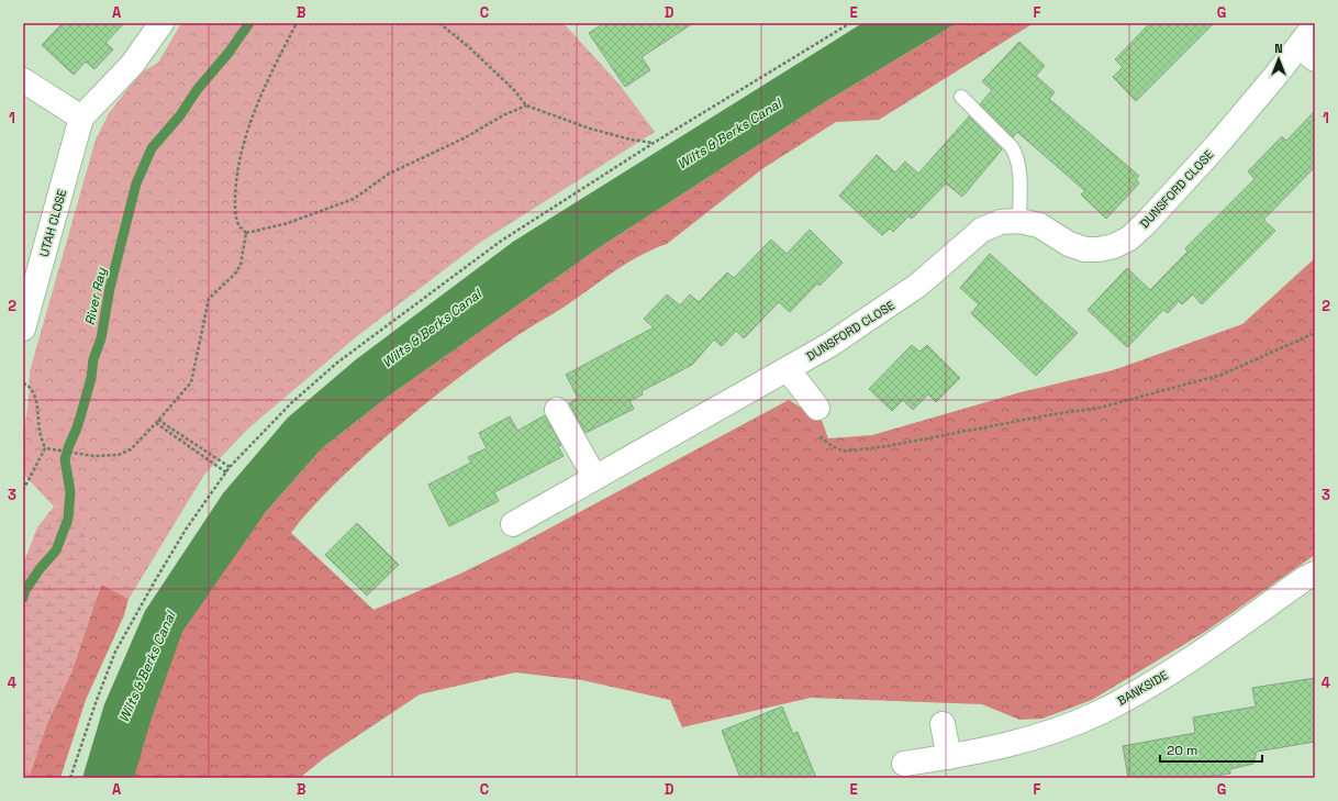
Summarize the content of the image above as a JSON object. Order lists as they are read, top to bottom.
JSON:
{
  "streets": {
    "street": ["DUNSFORD CLOSE", "UTAH CLOSE", "BANKSIDE"]
  },
  "water": ["Wilts & Berks Canal", "River Ray"],
  "scale_bar": "20 m",
  "north": "top",
  "grid": {
    "columns": [
      "A",
      "B",
      "C",
      "D",
      "E",
      "F",
      "G"
    ],
    "rows": [
      "1",
      "2",
      "3",
      "4"
    ]
  }
}
